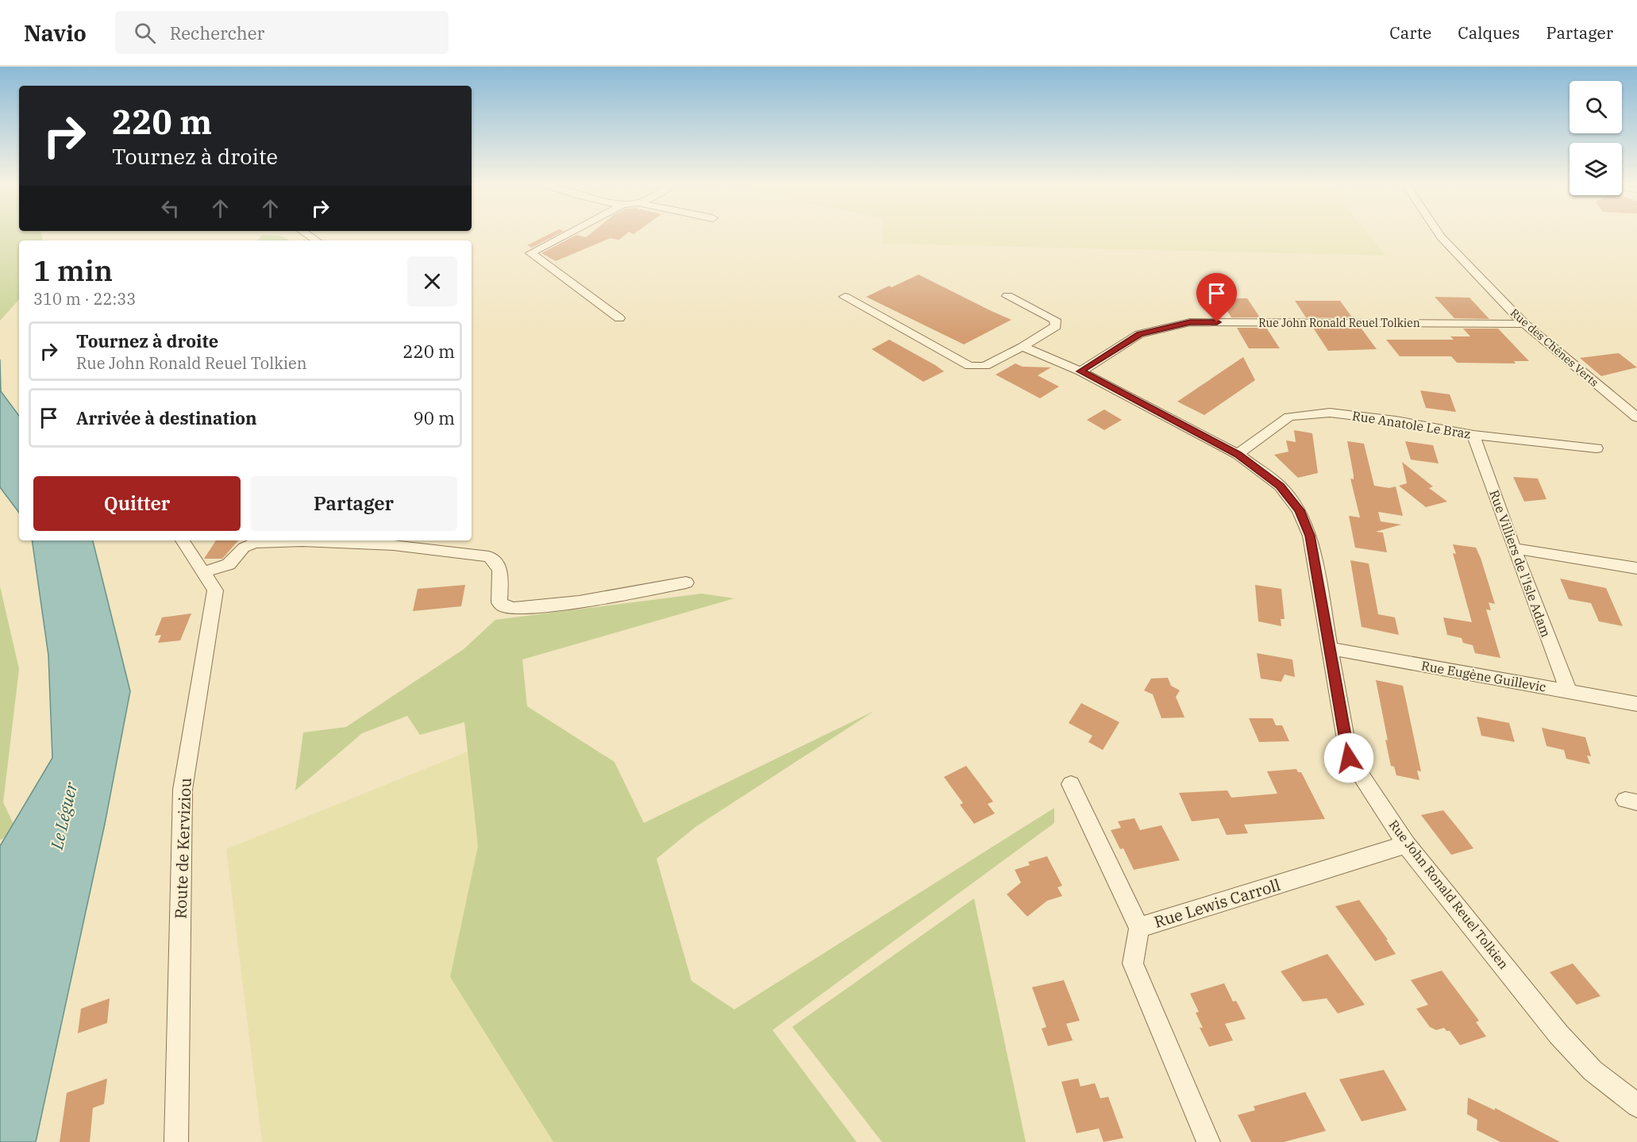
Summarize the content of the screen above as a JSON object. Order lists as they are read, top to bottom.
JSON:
{
  "streets": {
    "street": [
      "Rue John Ronald Reuel Tolkien",
      "Rue des Chênes Verts",
      "Rue Anatole Le Braz",
      "Rue Villiers de l'Isle Adam",
      "Rue Eugène Guillevic",
      "Route de Kerviziou",
      "Rue Lewis Carroll"
    ]
  },
  "crossings": [
    ["Rue John Ronald Reuel Tolkien", "Rue des Chênes Verts"],
    ["Rue John Ronald Reuel Tolkien", "Rue Anatole Le Braz"],
    ["Rue John Ronald Reuel Tolkien", "Rue Eugène Guillevic"],
    ["Rue John Ronald Reuel Tolkien", "Rue Lewis Carroll"],
    ["Rue Anatole Le Braz", "Rue Villiers de l'Isle Adam"],
    ["Rue Villiers de l'Isle Adam", "Rue Eugène Guillevic"]
  ],
  "water": ["Le Léguer"],
  "page": {
    "header": "Navio",
    "search": "Rechercher",
    "nav": ["Carte", "Calques", "Partager"],
    "turn": ["220 m", "Tournez à droite"],
    "heading": ["1 min", "310 m · 22:33"],
    "list": [
      {
        "name": "Tournez à droite",
        "note": "Rue John Ronald Reuel Tolkien",
        "value": "220 m"
      },
      {
        "name": "Arrivée à destination",
        "value": "90 m"
      }
    ],
    "buttons": ["Quitter", "Partager"]
  }
}
